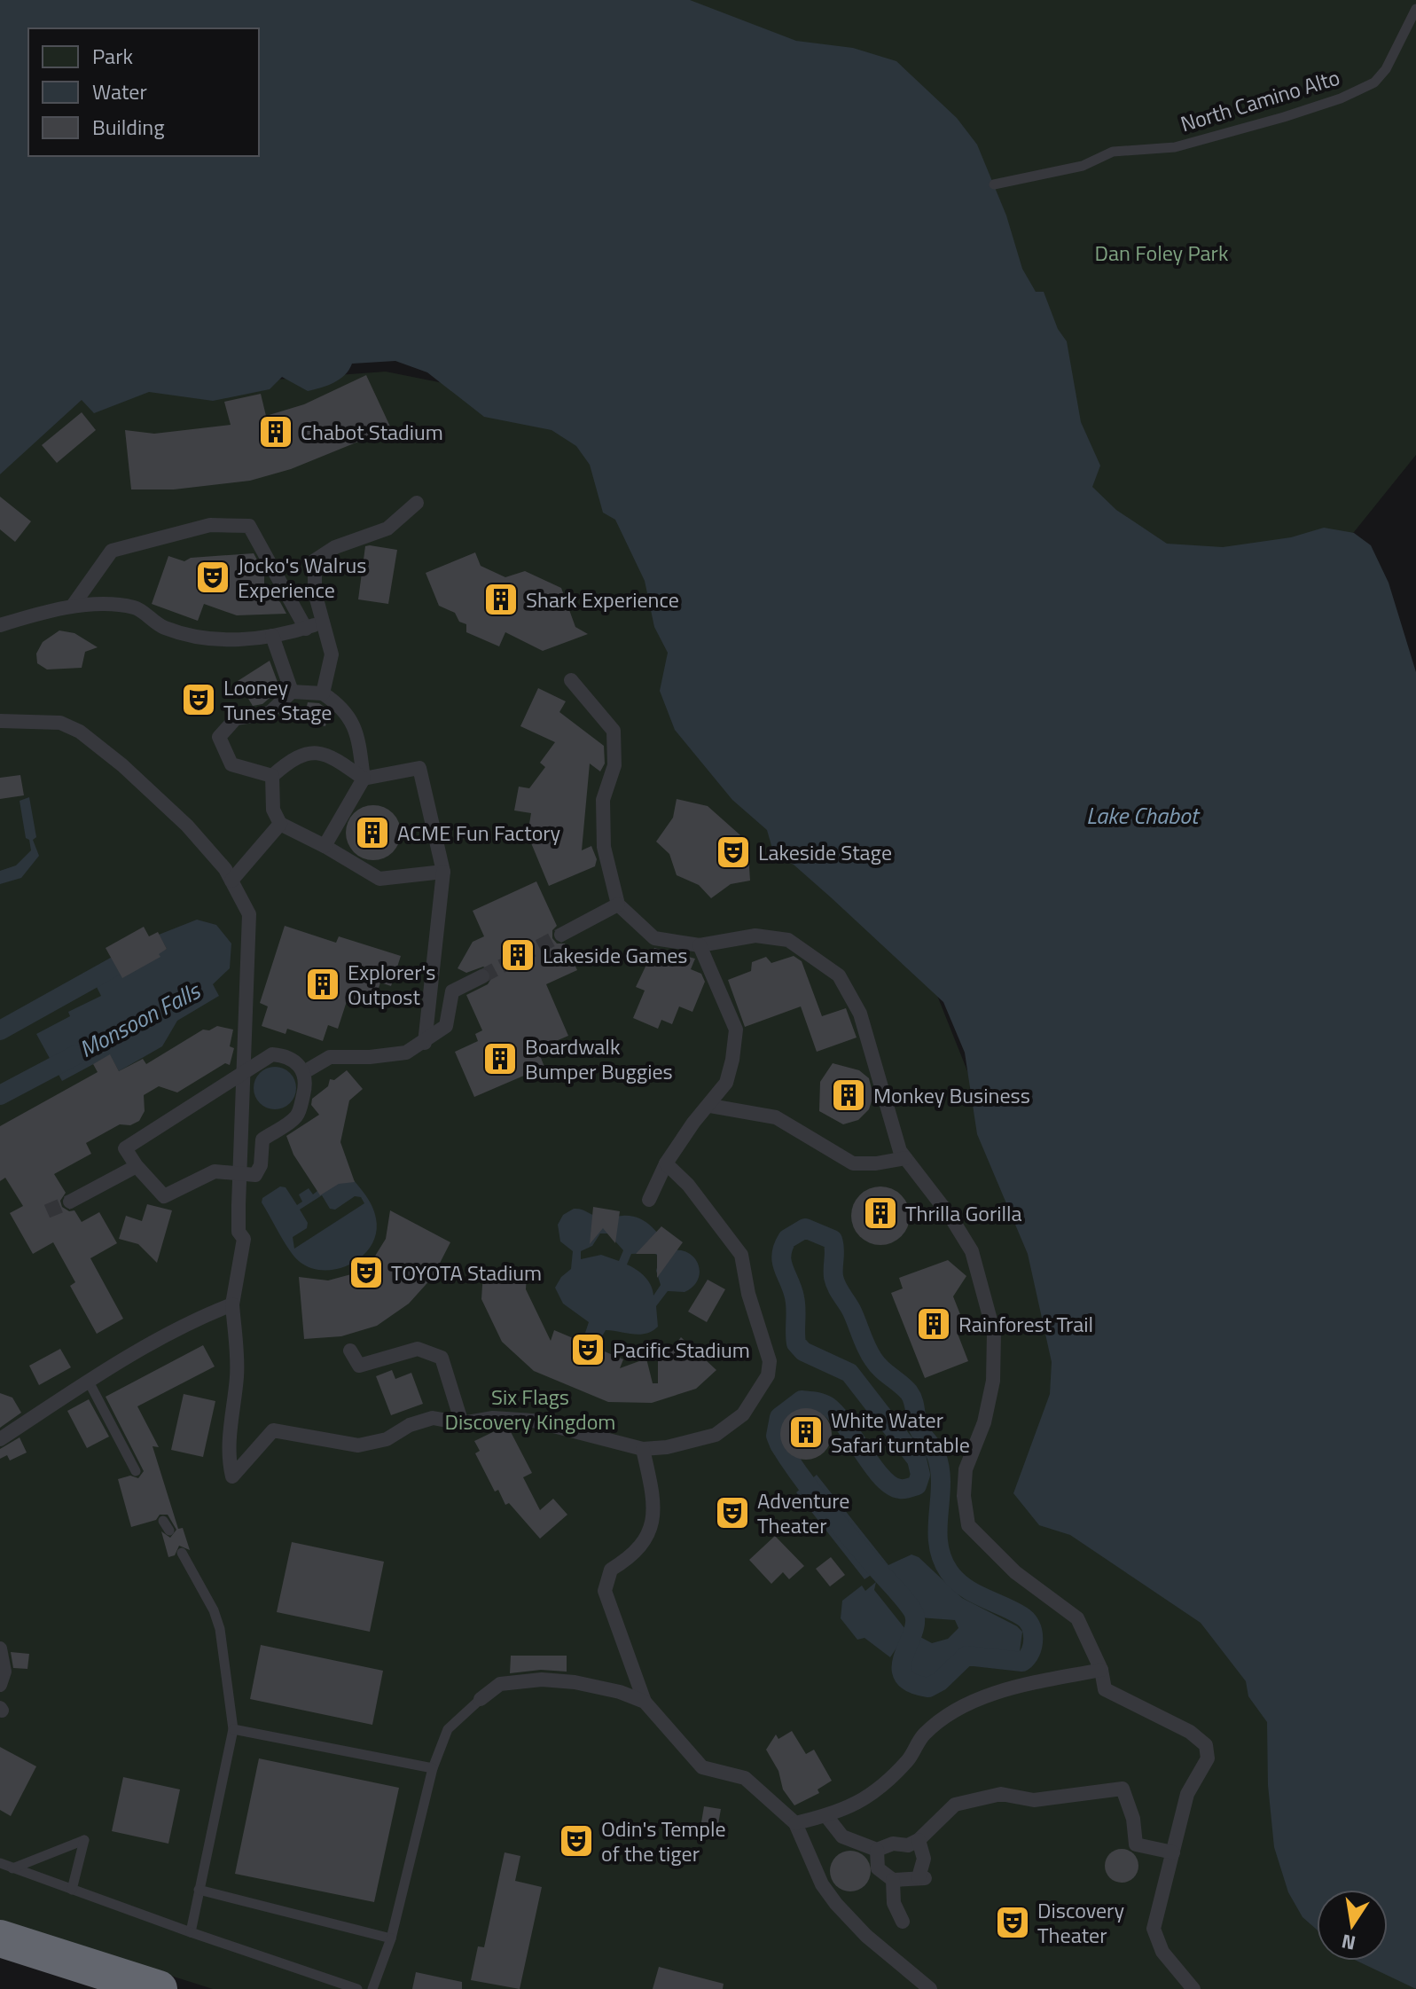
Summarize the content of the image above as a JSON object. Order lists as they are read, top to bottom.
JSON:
{
  "streets": {
    "lane": ["North Camino Alto"]
  },
  "water": ["Lake Chabot", "Monsoon Falls"],
  "parks": ["Dan Foley Park", "Six Flags Discovery Kingdom"],
  "places": {
    "building": [
      "Chabot Stadium",
      "Shark Experience",
      "ACME Fun Factory",
      "Lakeside Games",
      "Explorer's Outpost",
      "Boardwalk Bumper Buggies",
      "Monkey Business",
      "Thrilla Gorilla",
      "Rainforest Trail",
      "White Water Safari turntable"
    ],
    "theatre": [
      "Jocko's Walrus Experience",
      "Looney Tunes Stage",
      "Lakeside Stage",
      "TOYOTA Stadium",
      "Pacific Stadium",
      "Adventure Theater",
      "Odin's Temple of the tiger",
      "Discovery Theater"
    ]
  },
  "legend": ["Park", "Water", "Building"],
  "north": "bottom"
}
